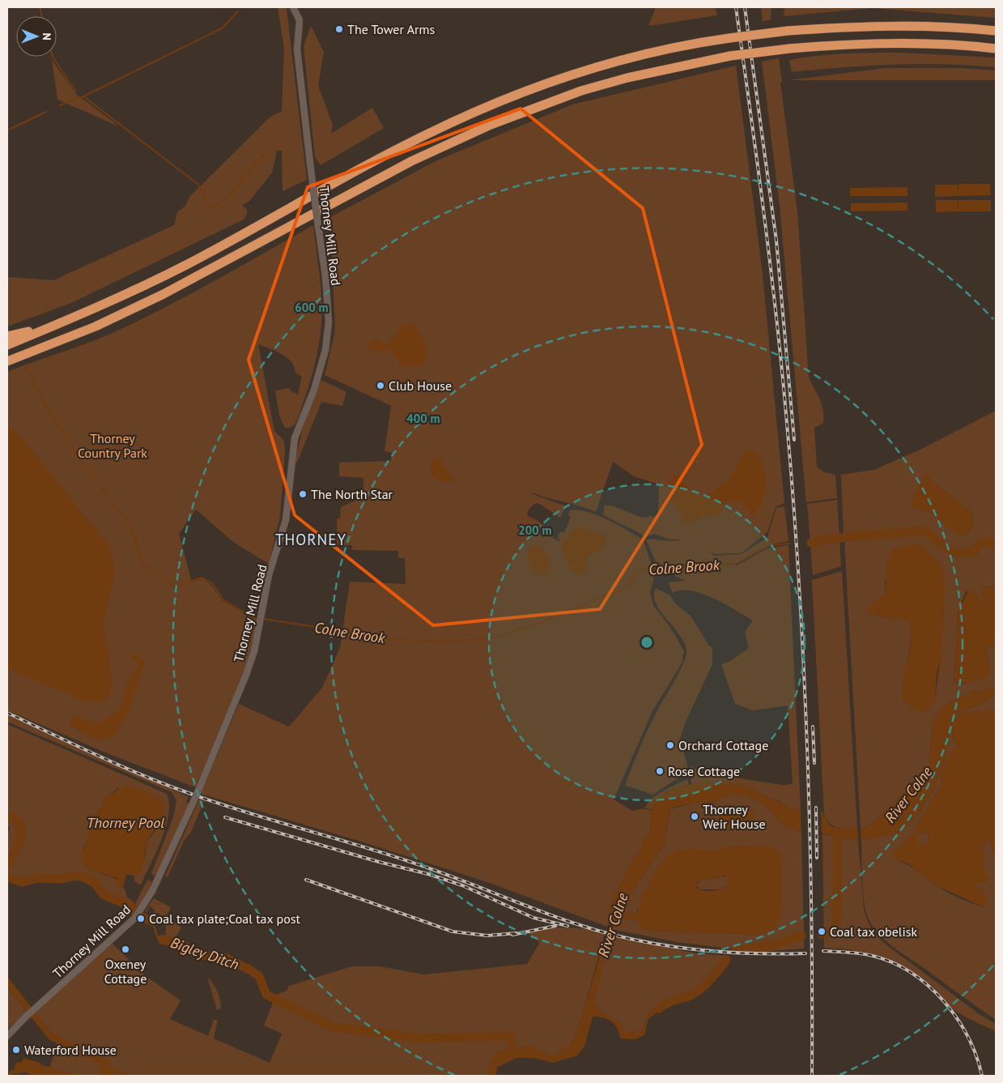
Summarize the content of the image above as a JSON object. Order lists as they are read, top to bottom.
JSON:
{
  "streets": {
    "street": ["Thorney Mill Road"]
  },
  "districts": ["THORNEY"],
  "water": [
    "Colne Brook",
    "River Colne",
    "Thorney Pool",
    "Bigley Ditch"
  ],
  "parks": ["Thorney Country Park"],
  "places": [
    "The Tower Arms",
    "Club House",
    "The North Star",
    "Orchard Cottage",
    "Rose Cottage",
    "Thorney Weir House",
    "Coal tax plate;Coal tax post",
    "Coal tax obelisk",
    "Oxeney Cottage",
    "Waterford House"
  ],
  "north": "right",
  "rings": ["600 m", "400 m", "200 m"]
}
